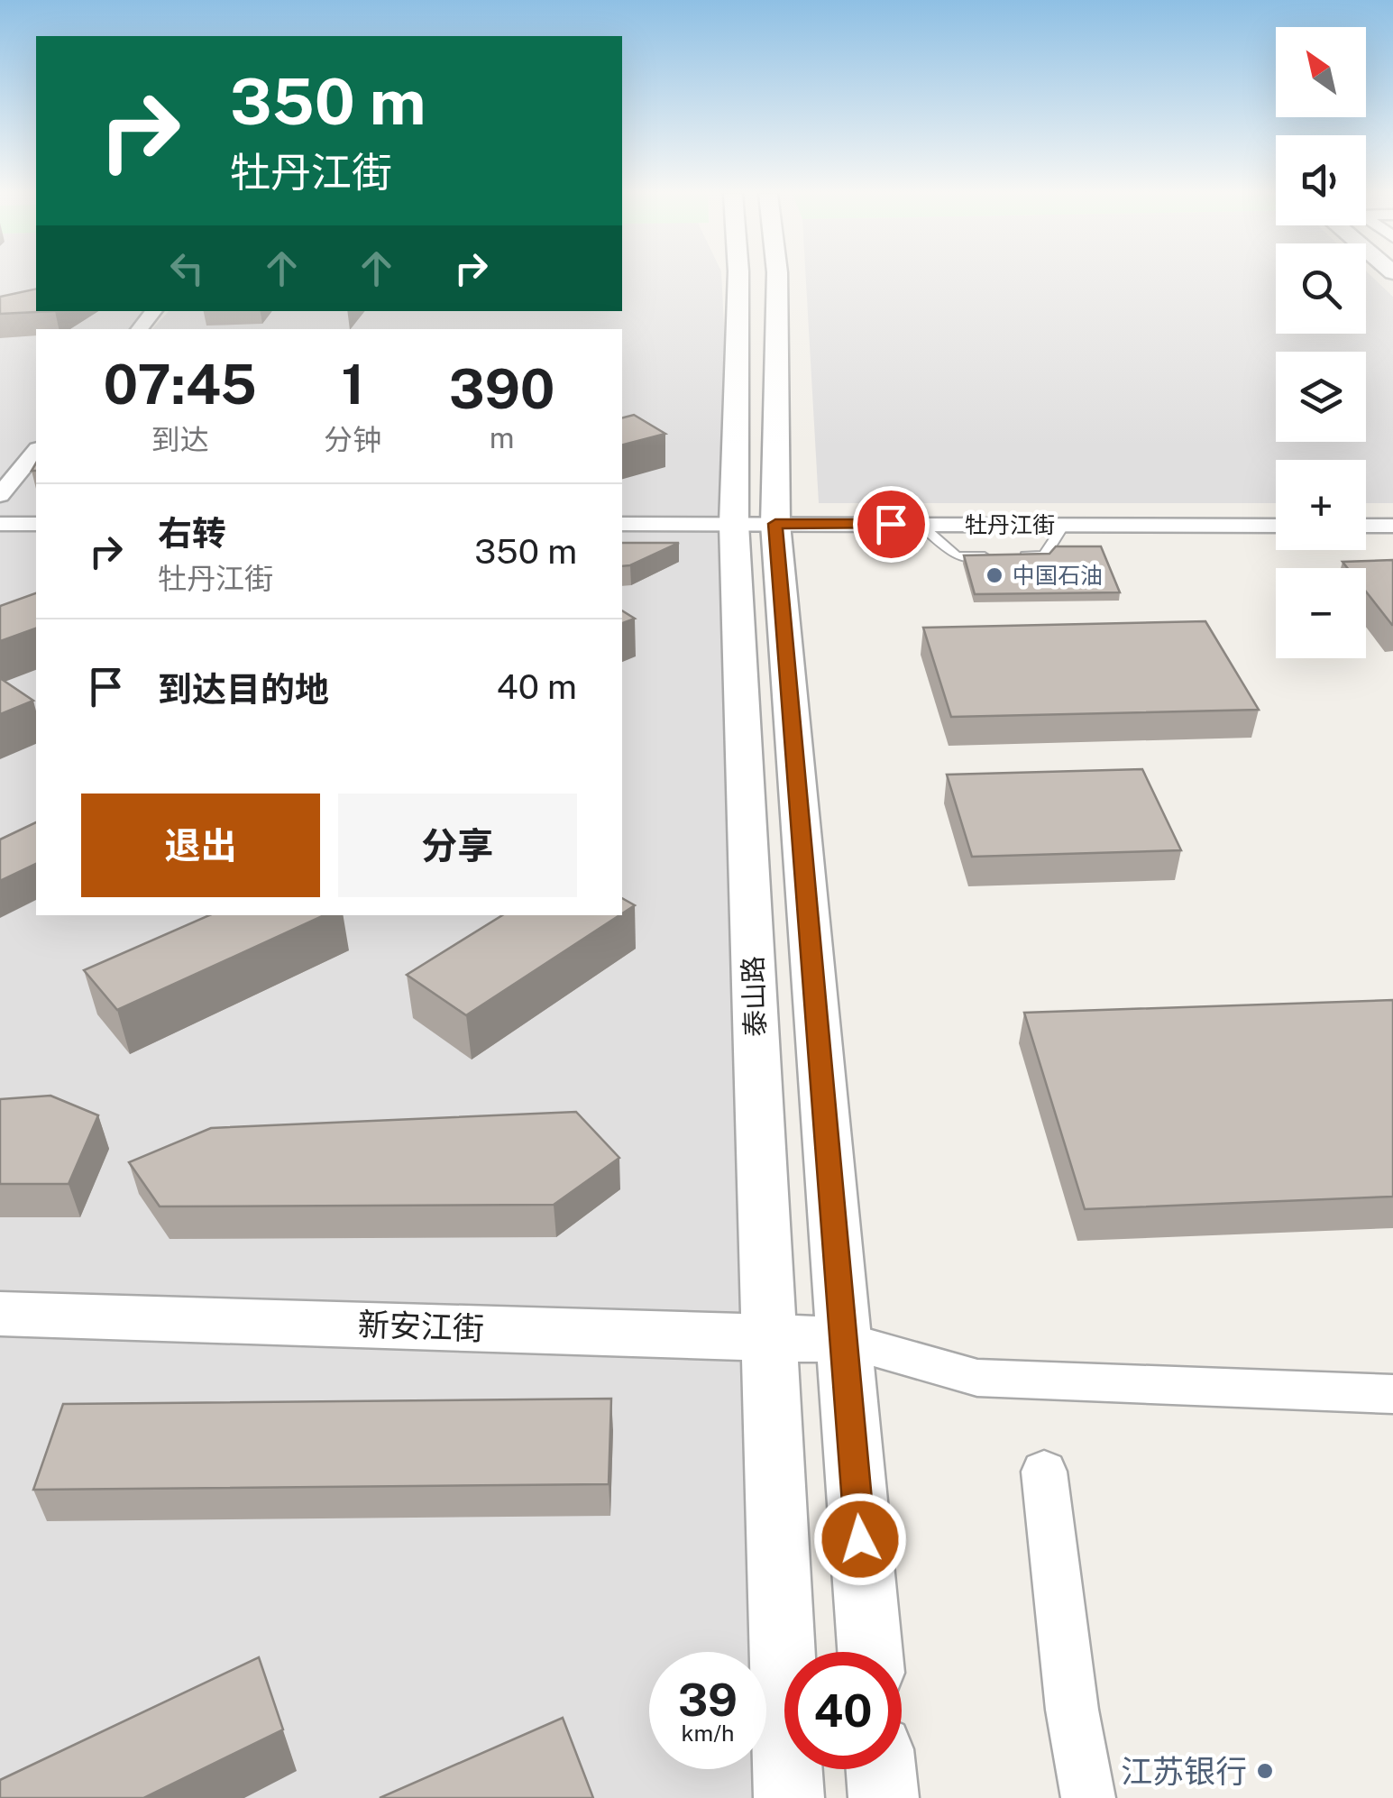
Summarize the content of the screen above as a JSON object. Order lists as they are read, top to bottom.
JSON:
{
  "streets": {
    "street": ["牡丹江街", "泰山路", "新安江街"]
  },
  "crossings": [
    ["牡丹江街", "泰山路"],
    ["泰山路", "新安江街"]
  ],
  "places": ["中国石油", "江苏银行"],
  "north": "top left",
  "page": {
    "map_buttons": ["+", "−"],
    "turn": ["350 m", "牡丹江街"],
    "eta": [
      "07:45",
      "到达",
      "1",
      "分钟",
      "390",
      "m"
    ],
    "list": [
      {
        "name": "右转",
        "note": "牡丹江街",
        "value": "350 m"
      },
      {
        "name": "到达目的地",
        "value": "40 m"
      }
    ],
    "buttons": ["退出", "分享"],
    "speed": "39 km/h",
    "limit": "40"
  }
}
